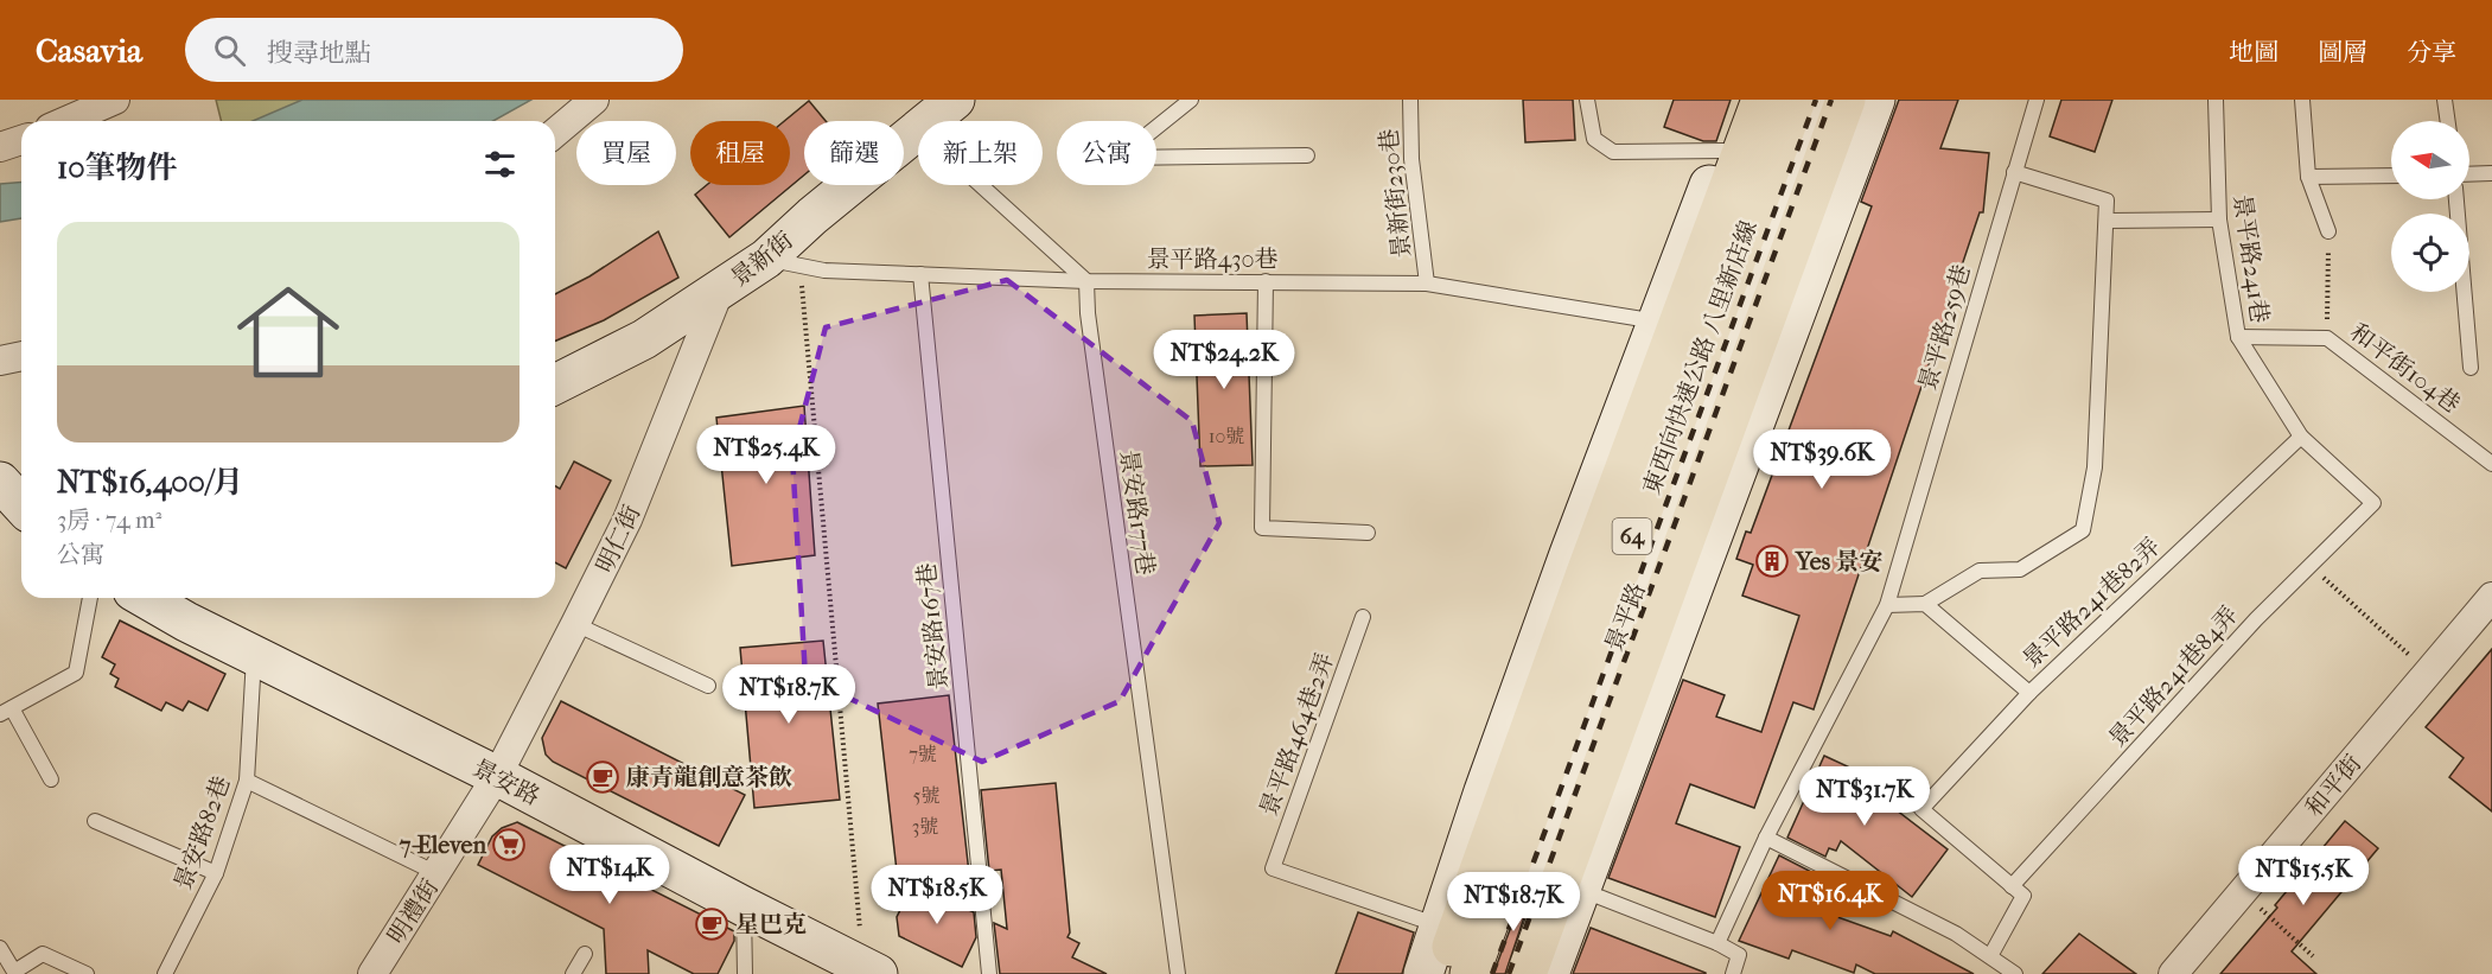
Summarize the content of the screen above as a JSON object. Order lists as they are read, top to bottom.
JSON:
{
  "streets": {
    "highway": ["東西向快速公路 八里新店線", "64"],
    "main road": ["景新街", "景平路", "景安路"],
    "street": ["明仁街", "和平街", "明禮街"],
    "lane": [
      "景新街230巷",
      "景平路430巷",
      "景平路241巷",
      "景平路259巷",
      "和平街104巷",
      "景安路177巷",
      "景平路241巷82弄",
      "景安路167巷",
      "景平路241巷84弄",
      "景平路464巷2弄",
      "景安路82巷"
    ]
  },
  "crossings": [
    ["景新街230巷", "景平路430巷"],
    ["景新街", "景平路430巷"],
    ["景新街", "明仁街"],
    ["景平路430巷", "景安路177巷"],
    ["景平路430巷", "景安路167巷"],
    ["景平路241巷", "和平街104巷"],
    ["景平路241巷", "景平路241巷82弄"],
    ["景平路241巷", "景平路241巷84弄"],
    ["明仁街", "景安路"],
    ["明仁街", "明禮街"],
    ["景平路241巷82弄", "景平路241巷84弄"],
    ["景安路", "景安路82巷"],
    ["景安路", "明禮街"]
  ],
  "places": {
    "building": ["Yes 景安"],
    "cafe": ["康青龍創意茶飲", "星巴克"],
    "supermarket": ["7-Eleven"]
  },
  "house_numbers": [
    "10號",
    "7號",
    "5號",
    "3號"
  ],
  "north": "left",
  "page": {
    "header": "Casavia",
    "search": "搜尋地點",
    "nav": ["地圖", "圖層", "分享"],
    "chip": [
      "買屋",
      "租屋",
      "篩選",
      "新上架",
      "公寓"
    ],
    "heading": "10筆物件",
    "list": [
      {
        "name": "NT$16,400/月",
        "note": "3房 · 74 m² · 公寓"
      }
    ],
    "price": [
      "NT$24.2K",
      "NT$25.4K",
      "NT$39.6K",
      "NT$18.7K",
      "NT$31.7K",
      "NT$14K",
      "NT$15.5K",
      "NT$18.5K",
      "NT$16.4K",
      "NT$18.7K"
    ]
  }
}
